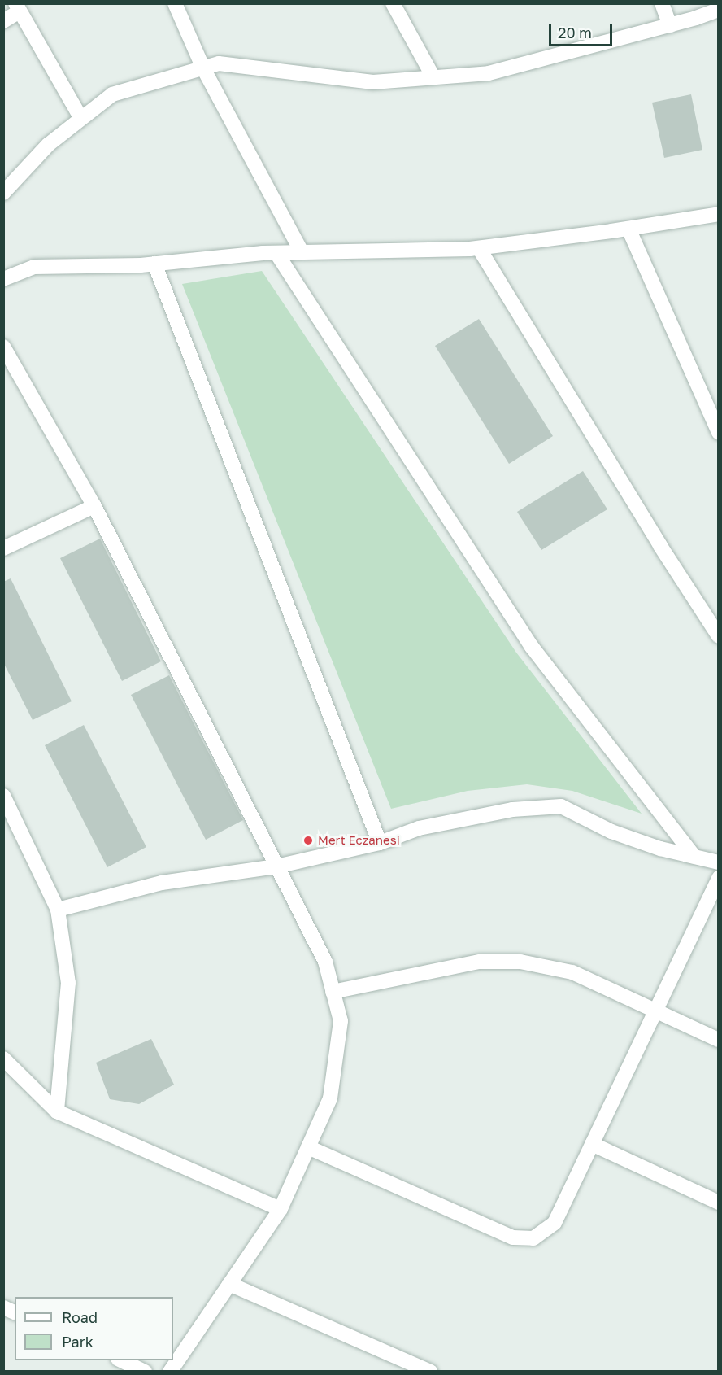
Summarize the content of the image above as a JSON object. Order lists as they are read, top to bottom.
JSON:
{
  "places": ["Mert Eczanesi"],
  "legend": ["Road", "Park"],
  "scale_bar": "20 m"
}
